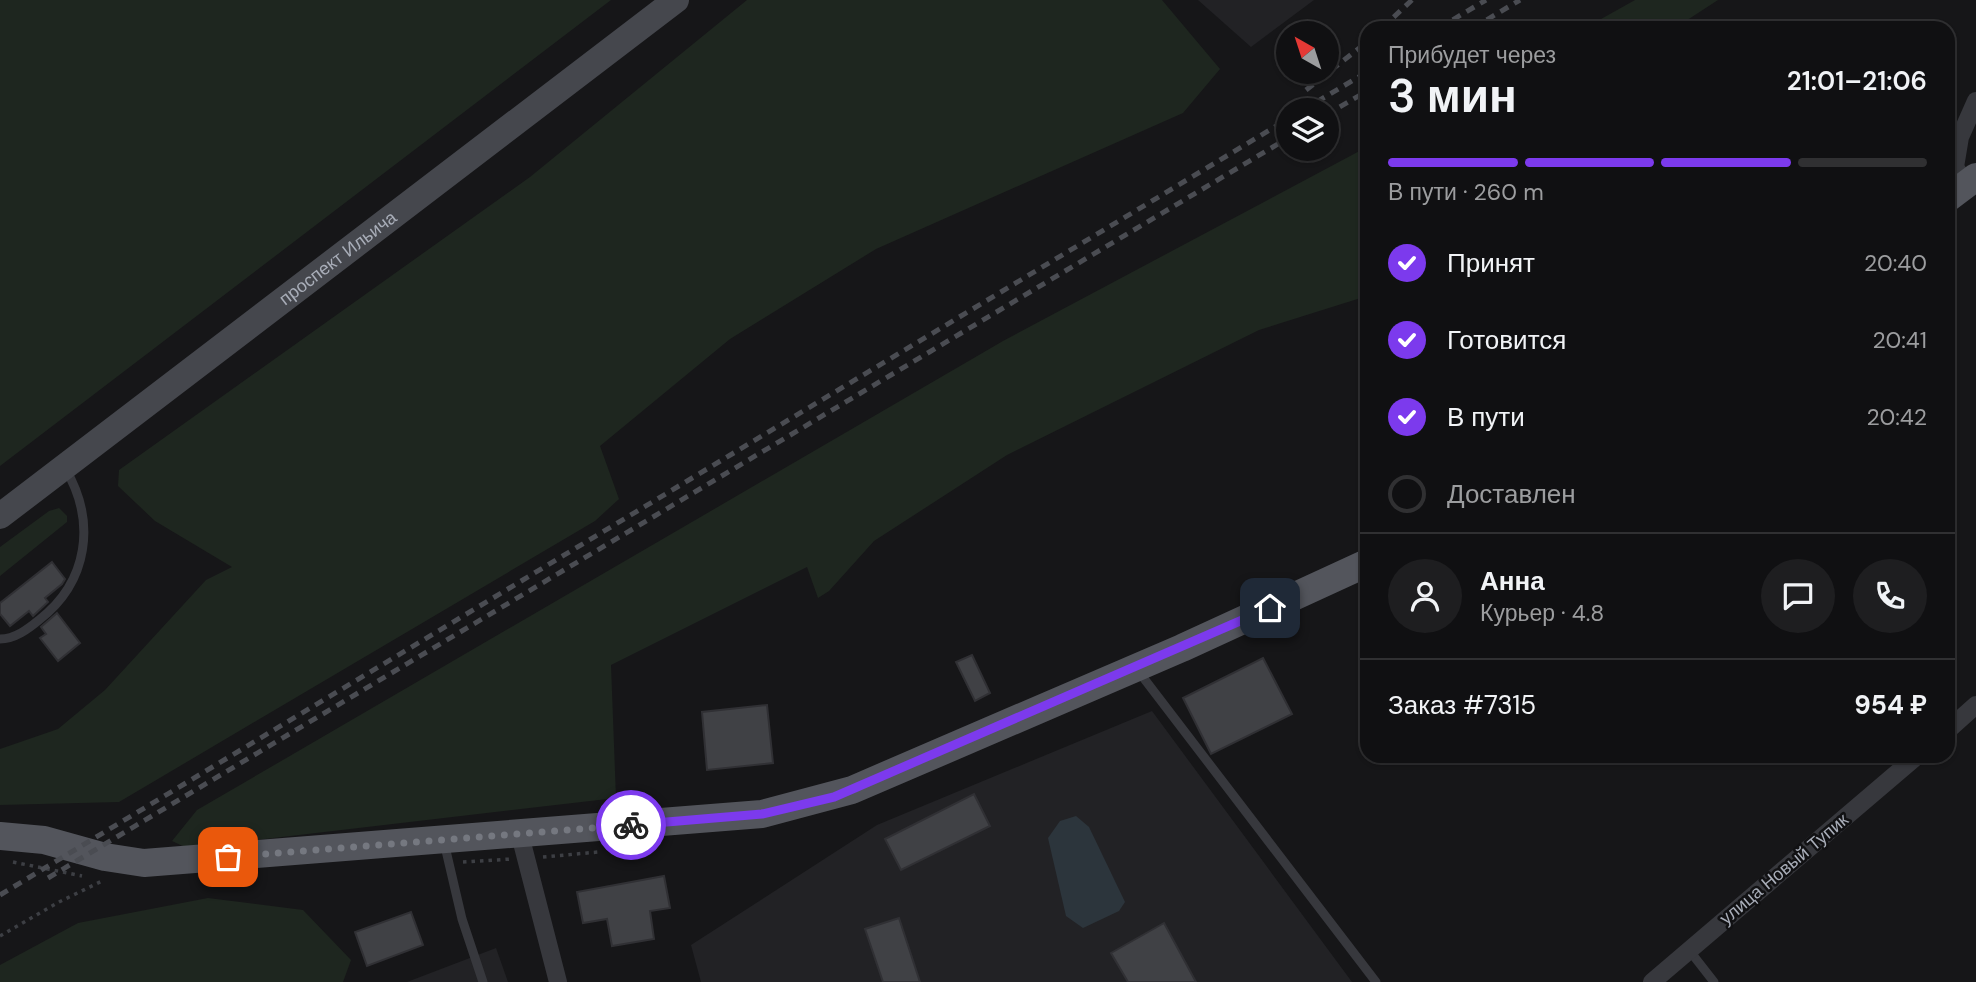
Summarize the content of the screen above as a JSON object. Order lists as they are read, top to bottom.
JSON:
{
  "streets": {
    "street": ["проспект Ильича", "улица Новый Тупик"]
  },
  "north": "top left",
  "page": {
    "heading": ["3 мин", "Прибудет через", "21:01–21:06"],
    "panel": [
      "Анна",
      "Курьер · 4.8",
      "Заказ #7315",
      "954 ₽"
    ],
    "bar": "В пути · 260 m",
    "list": [
      ["Принят", "20:40"],
      ["Готовится", "20:41"],
      ["В пути", "20:42"],
      "Доставлен"
    ]
  }
}
